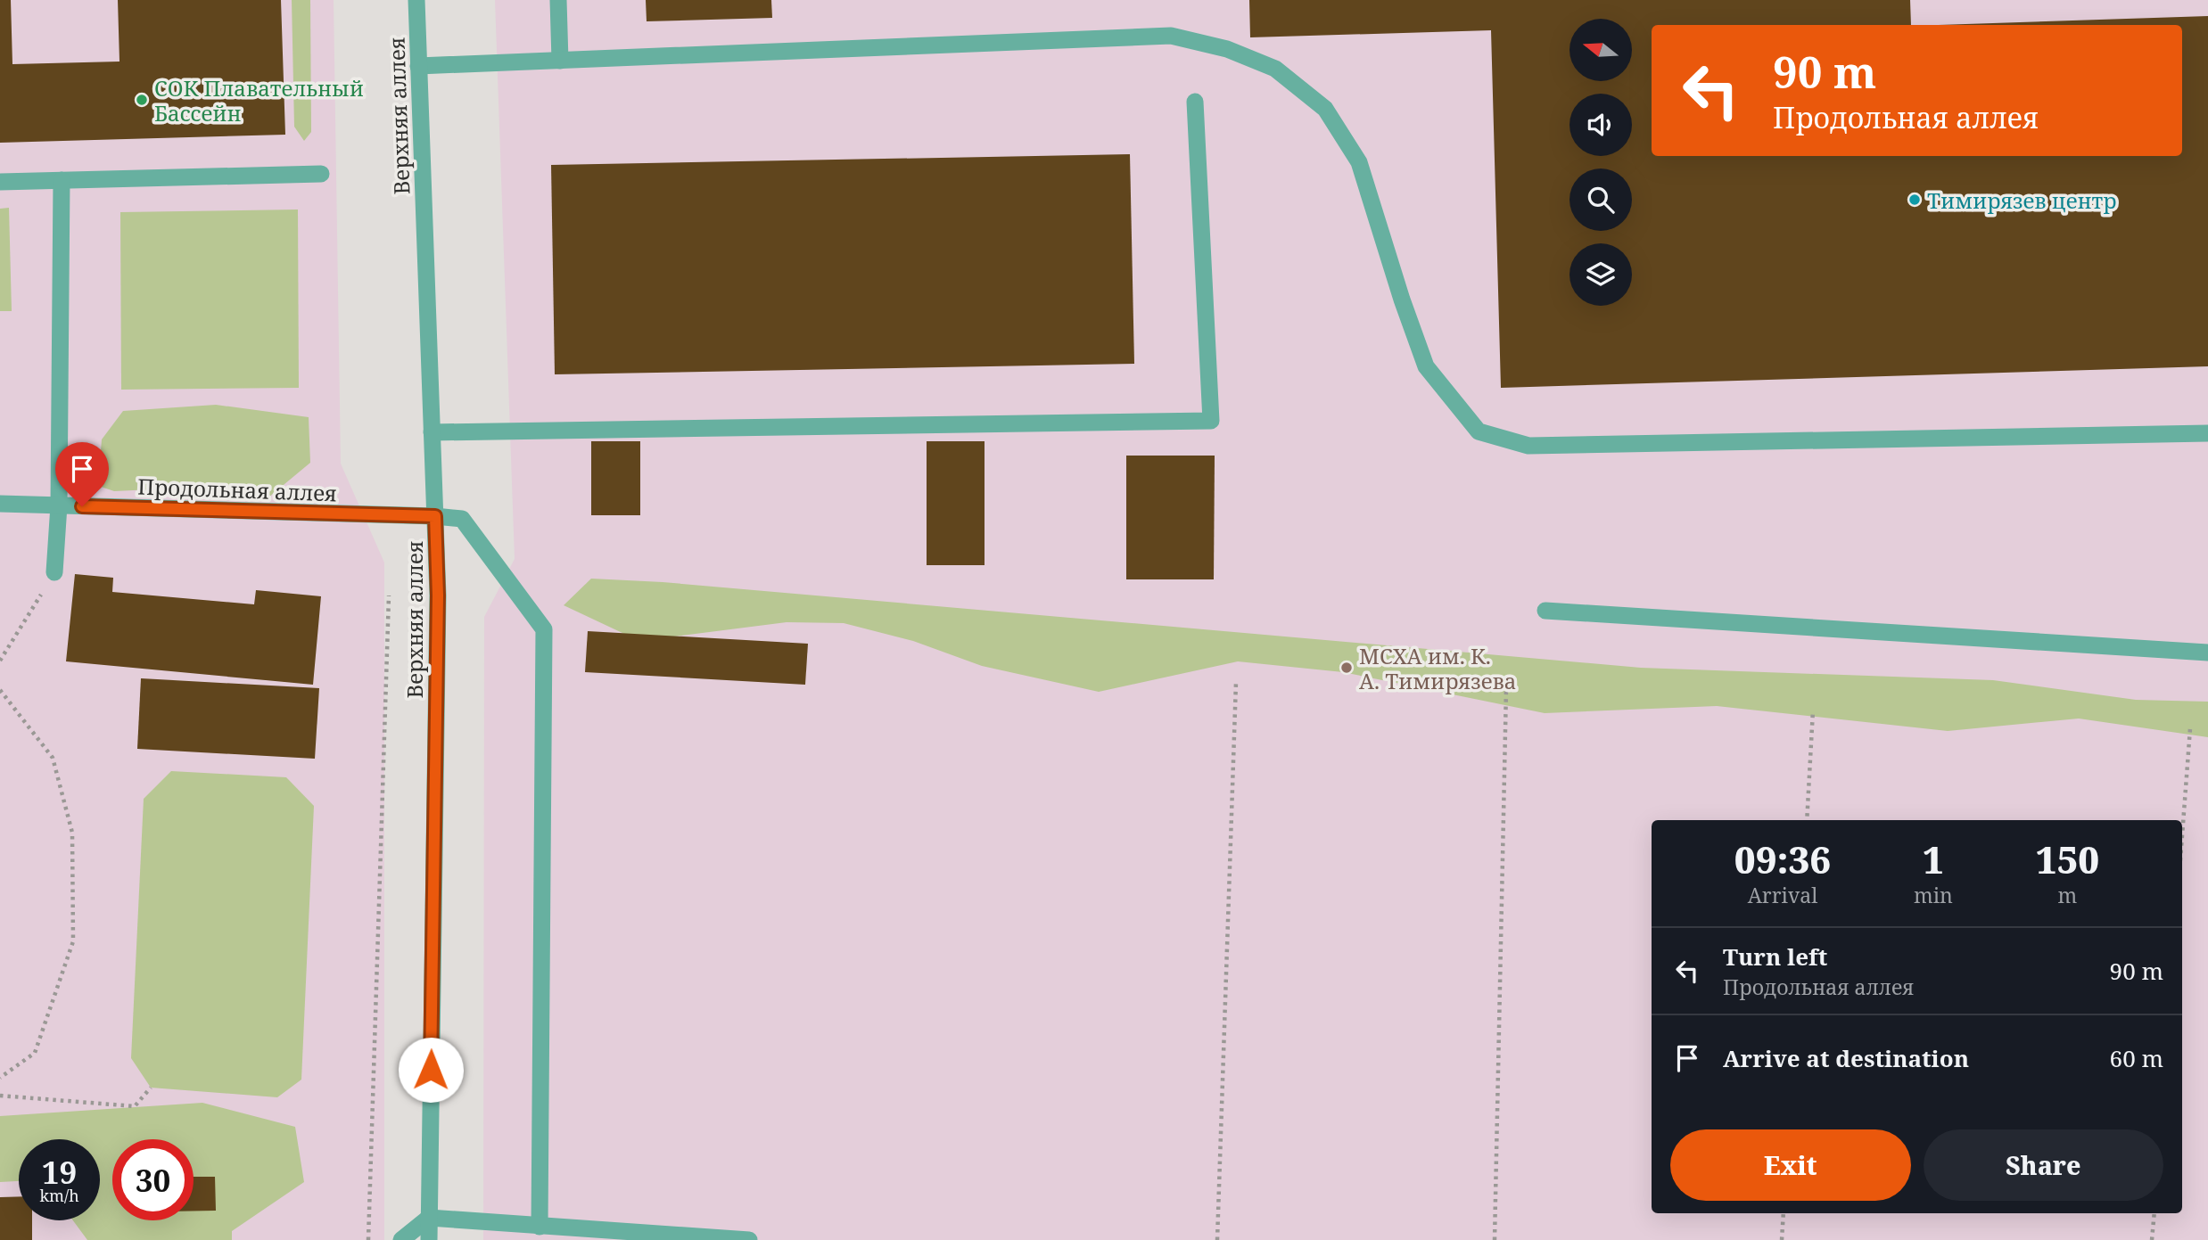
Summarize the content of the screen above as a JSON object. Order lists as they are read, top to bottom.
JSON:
{
  "streets": {
    "street": ["Верхняя аллея", "Продольная аллея"]
  },
  "crossings": [
    ["Верхняя аллея", "Продольная аллея"]
  ],
  "places": ["СОК Плавательный Бассейн", "Тимирязев центр", "МСХА им. К. А. Тимирязева"],
  "north": "left",
  "page": {
    "turn": ["90 m", "Продольная аллея"],
    "eta": [
      "09:36",
      "Arrival",
      "1",
      "min",
      "150",
      "m"
    ],
    "list": [
      {
        "name": "Turn left",
        "note": "Продольная аллея",
        "value": "90 m"
      },
      {
        "name": "Arrive at destination",
        "value": "60 m"
      }
    ],
    "buttons": ["Exit", "Share"],
    "speed": "19 km/h",
    "limit": "30"
  }
}
